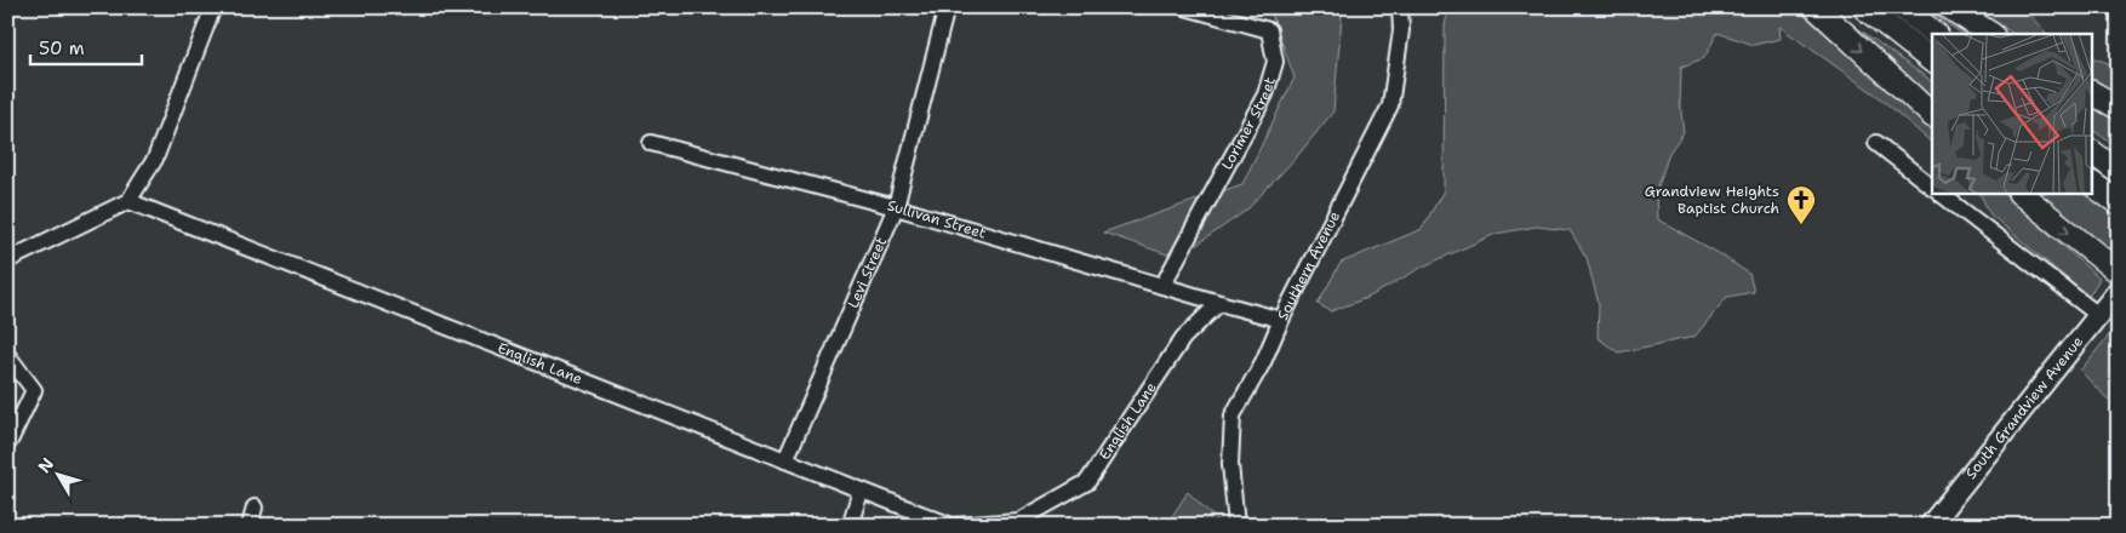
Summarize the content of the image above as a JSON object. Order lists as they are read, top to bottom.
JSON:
{
  "streets": {
    "main road": ["South Grandview Avenue"],
    "street": [
      "Lorimer Street",
      "Sullivan Street",
      "Southern Avenue",
      "Levi Street",
      "English Lane"
    ]
  },
  "crossings": [
    ["Lorimer Street", "Sullivan Street"],
    ["Sullivan Street", "Levi Street"],
    ["Sullivan Street", "English Lane"],
    ["Levi Street", "English Lane"]
  ],
  "places": {
    "church": ["Grandview Heights Baptist Church"]
  },
  "scale_bar": "50 m",
  "north": "top left"
}
